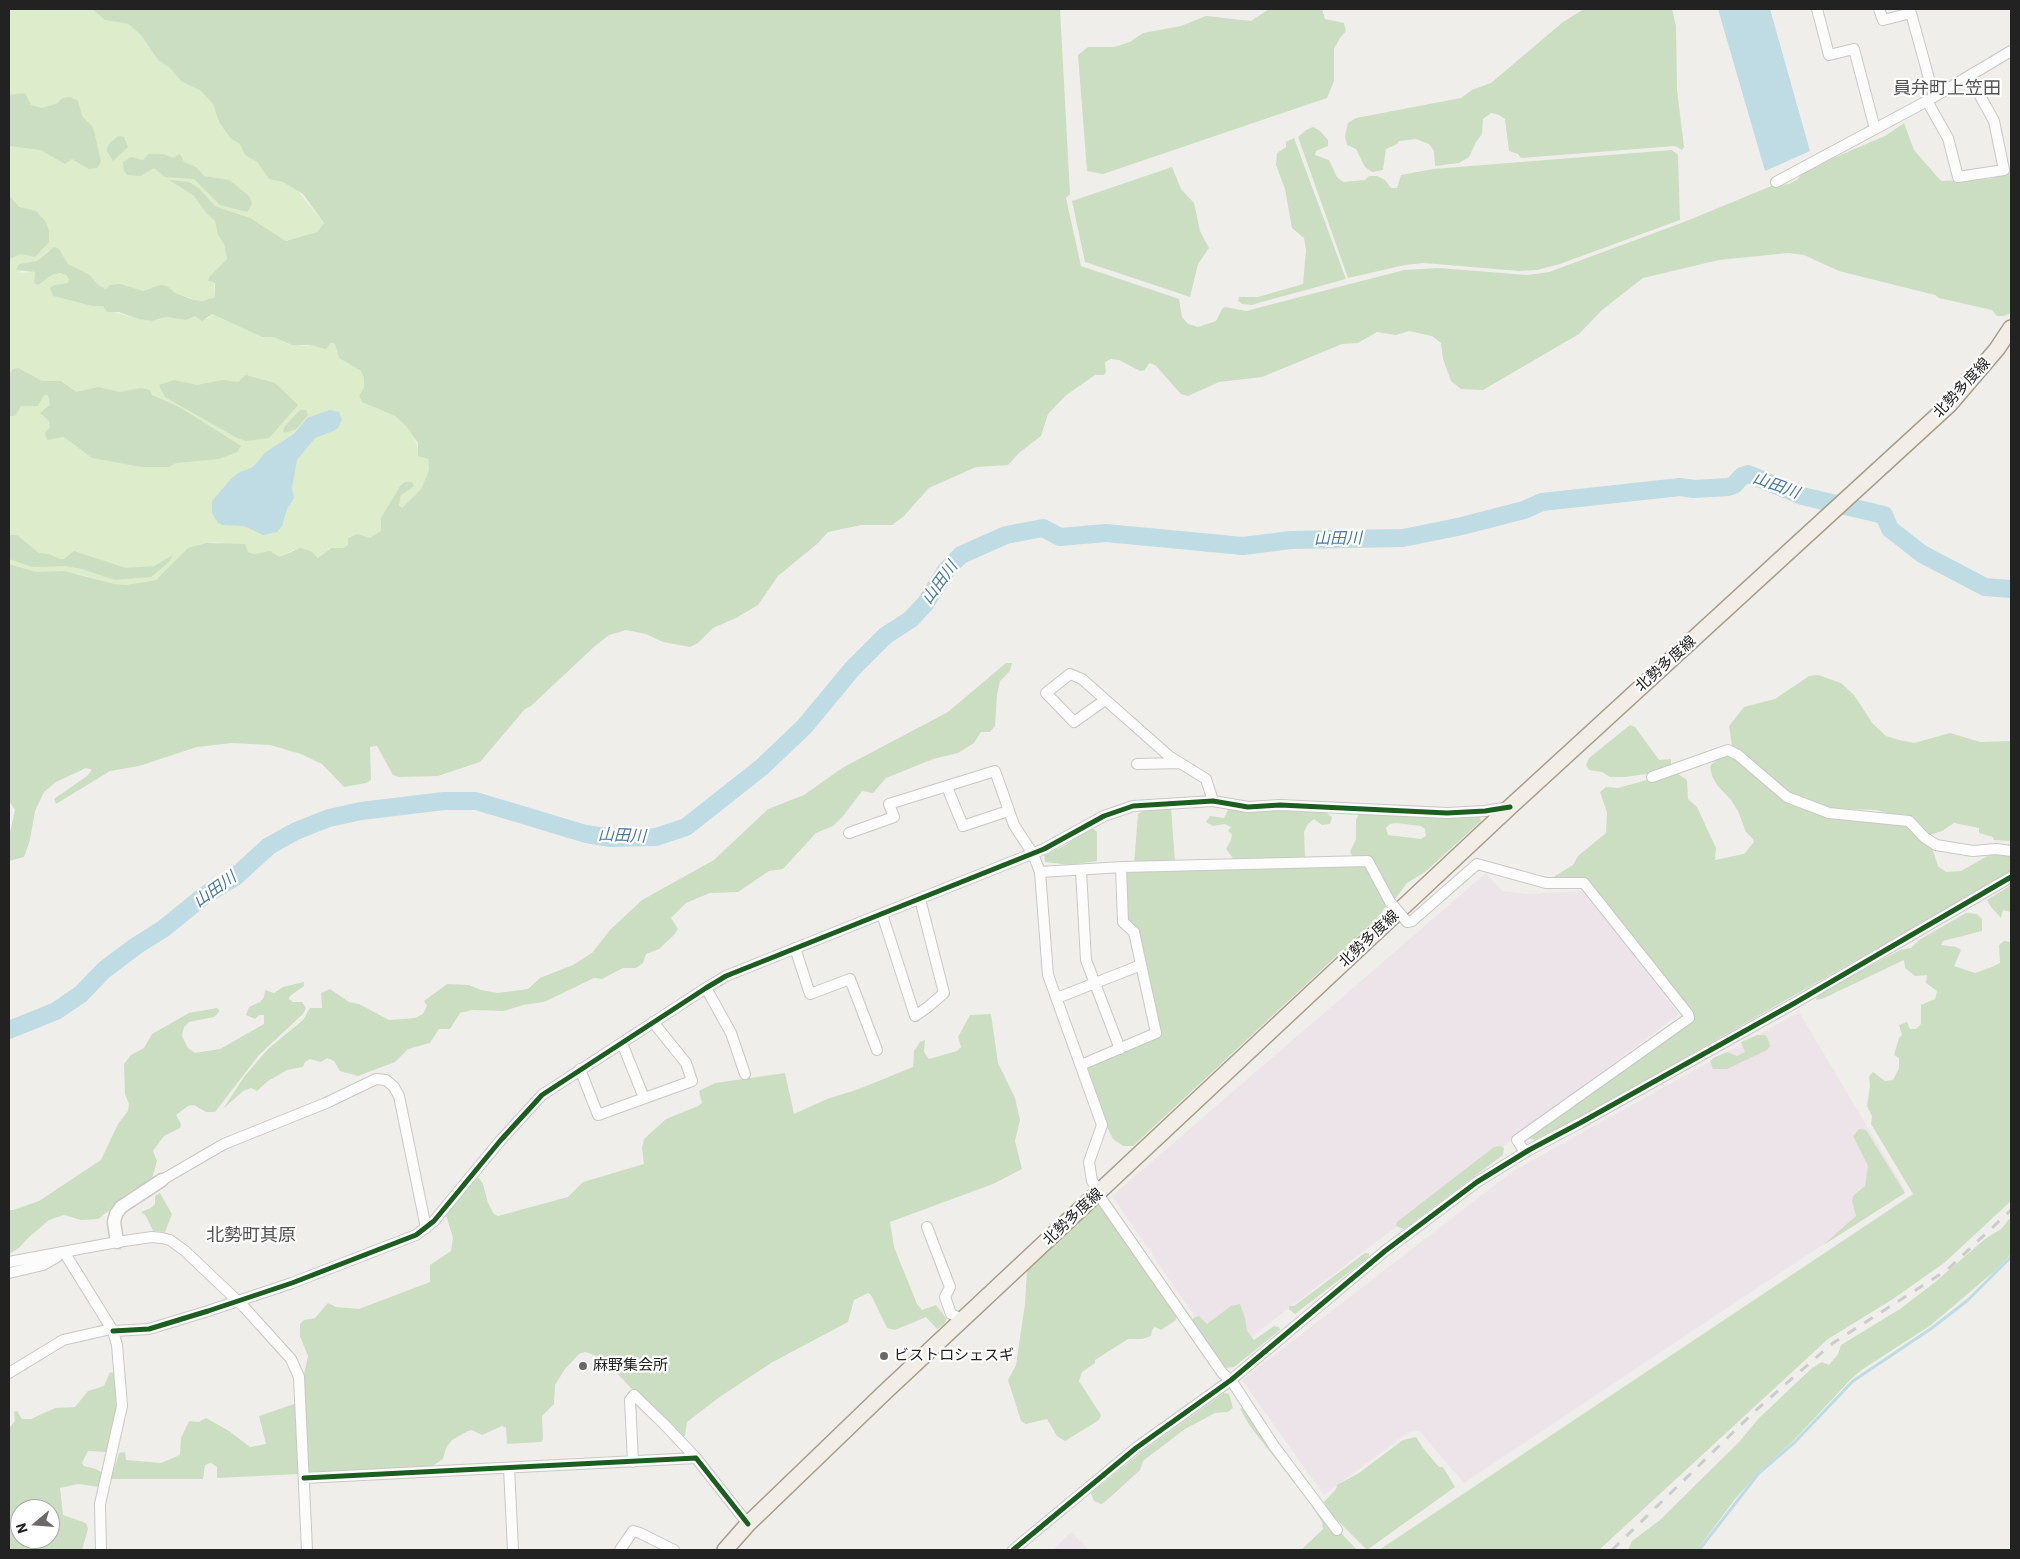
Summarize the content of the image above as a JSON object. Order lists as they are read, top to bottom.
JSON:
{
  "streets": {
    "main road": ["北勢多度線"]
  },
  "districts": ["員弁町上笠田", "北勢町其原"],
  "water": ["山田川"],
  "places": ["ビストロシェスギ", "麻野集会所"],
  "north": "left"
}
